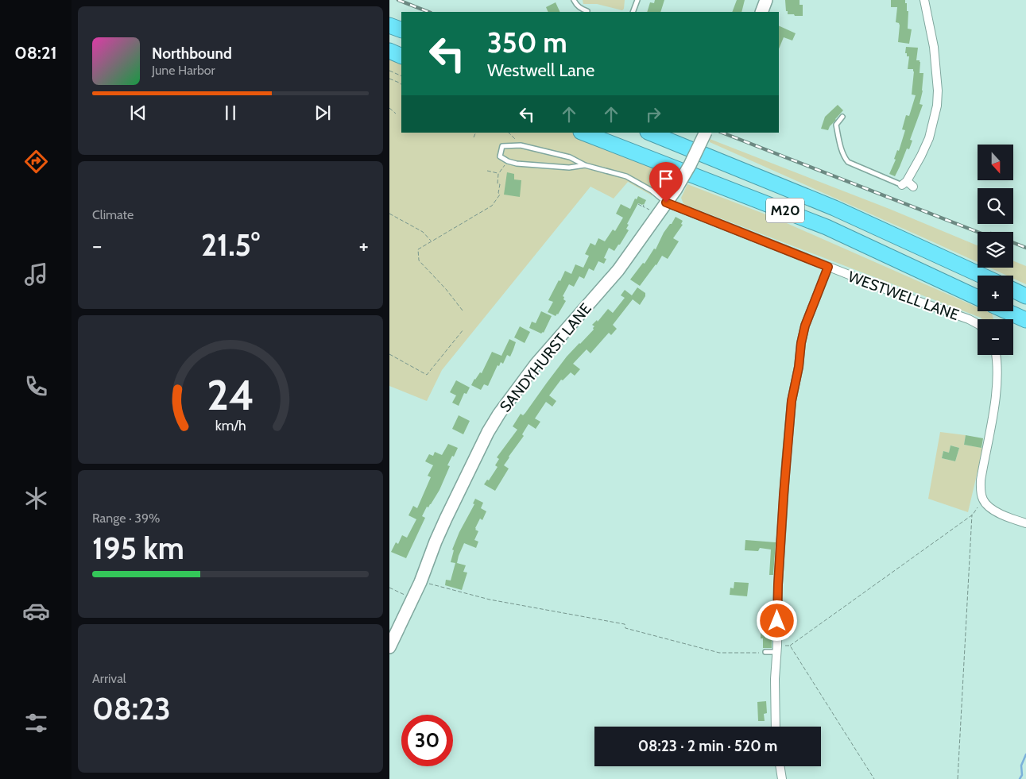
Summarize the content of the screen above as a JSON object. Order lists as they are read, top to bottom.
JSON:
{
  "streets": {
    "highway": ["M20"],
    "street": ["WESTWELL LANE", "SANDYHURST LANE"]
  },
  "crossings": [
    ["WESTWELL LANE", "SANDYHURST LANE"]
  ],
  "north": "bottom",
  "page": {
    "tabs": "08:21",
    "turn": ["350 m", "Westwell Lane"],
    "song": ["Northbound", "June Harbor"],
    "map_buttons": ["+", "−"],
    "tile": [
      "Climate",
      ["Range · 39%", "195 km"],
      ["Arrival", "08:23"]
    ],
    "heat": ["−", "21.5°", "+"],
    "limit": "30",
    "trip": "08:23 · 2 min · 520 m",
    "gauge": ["24", "km/h"]
  }
}
